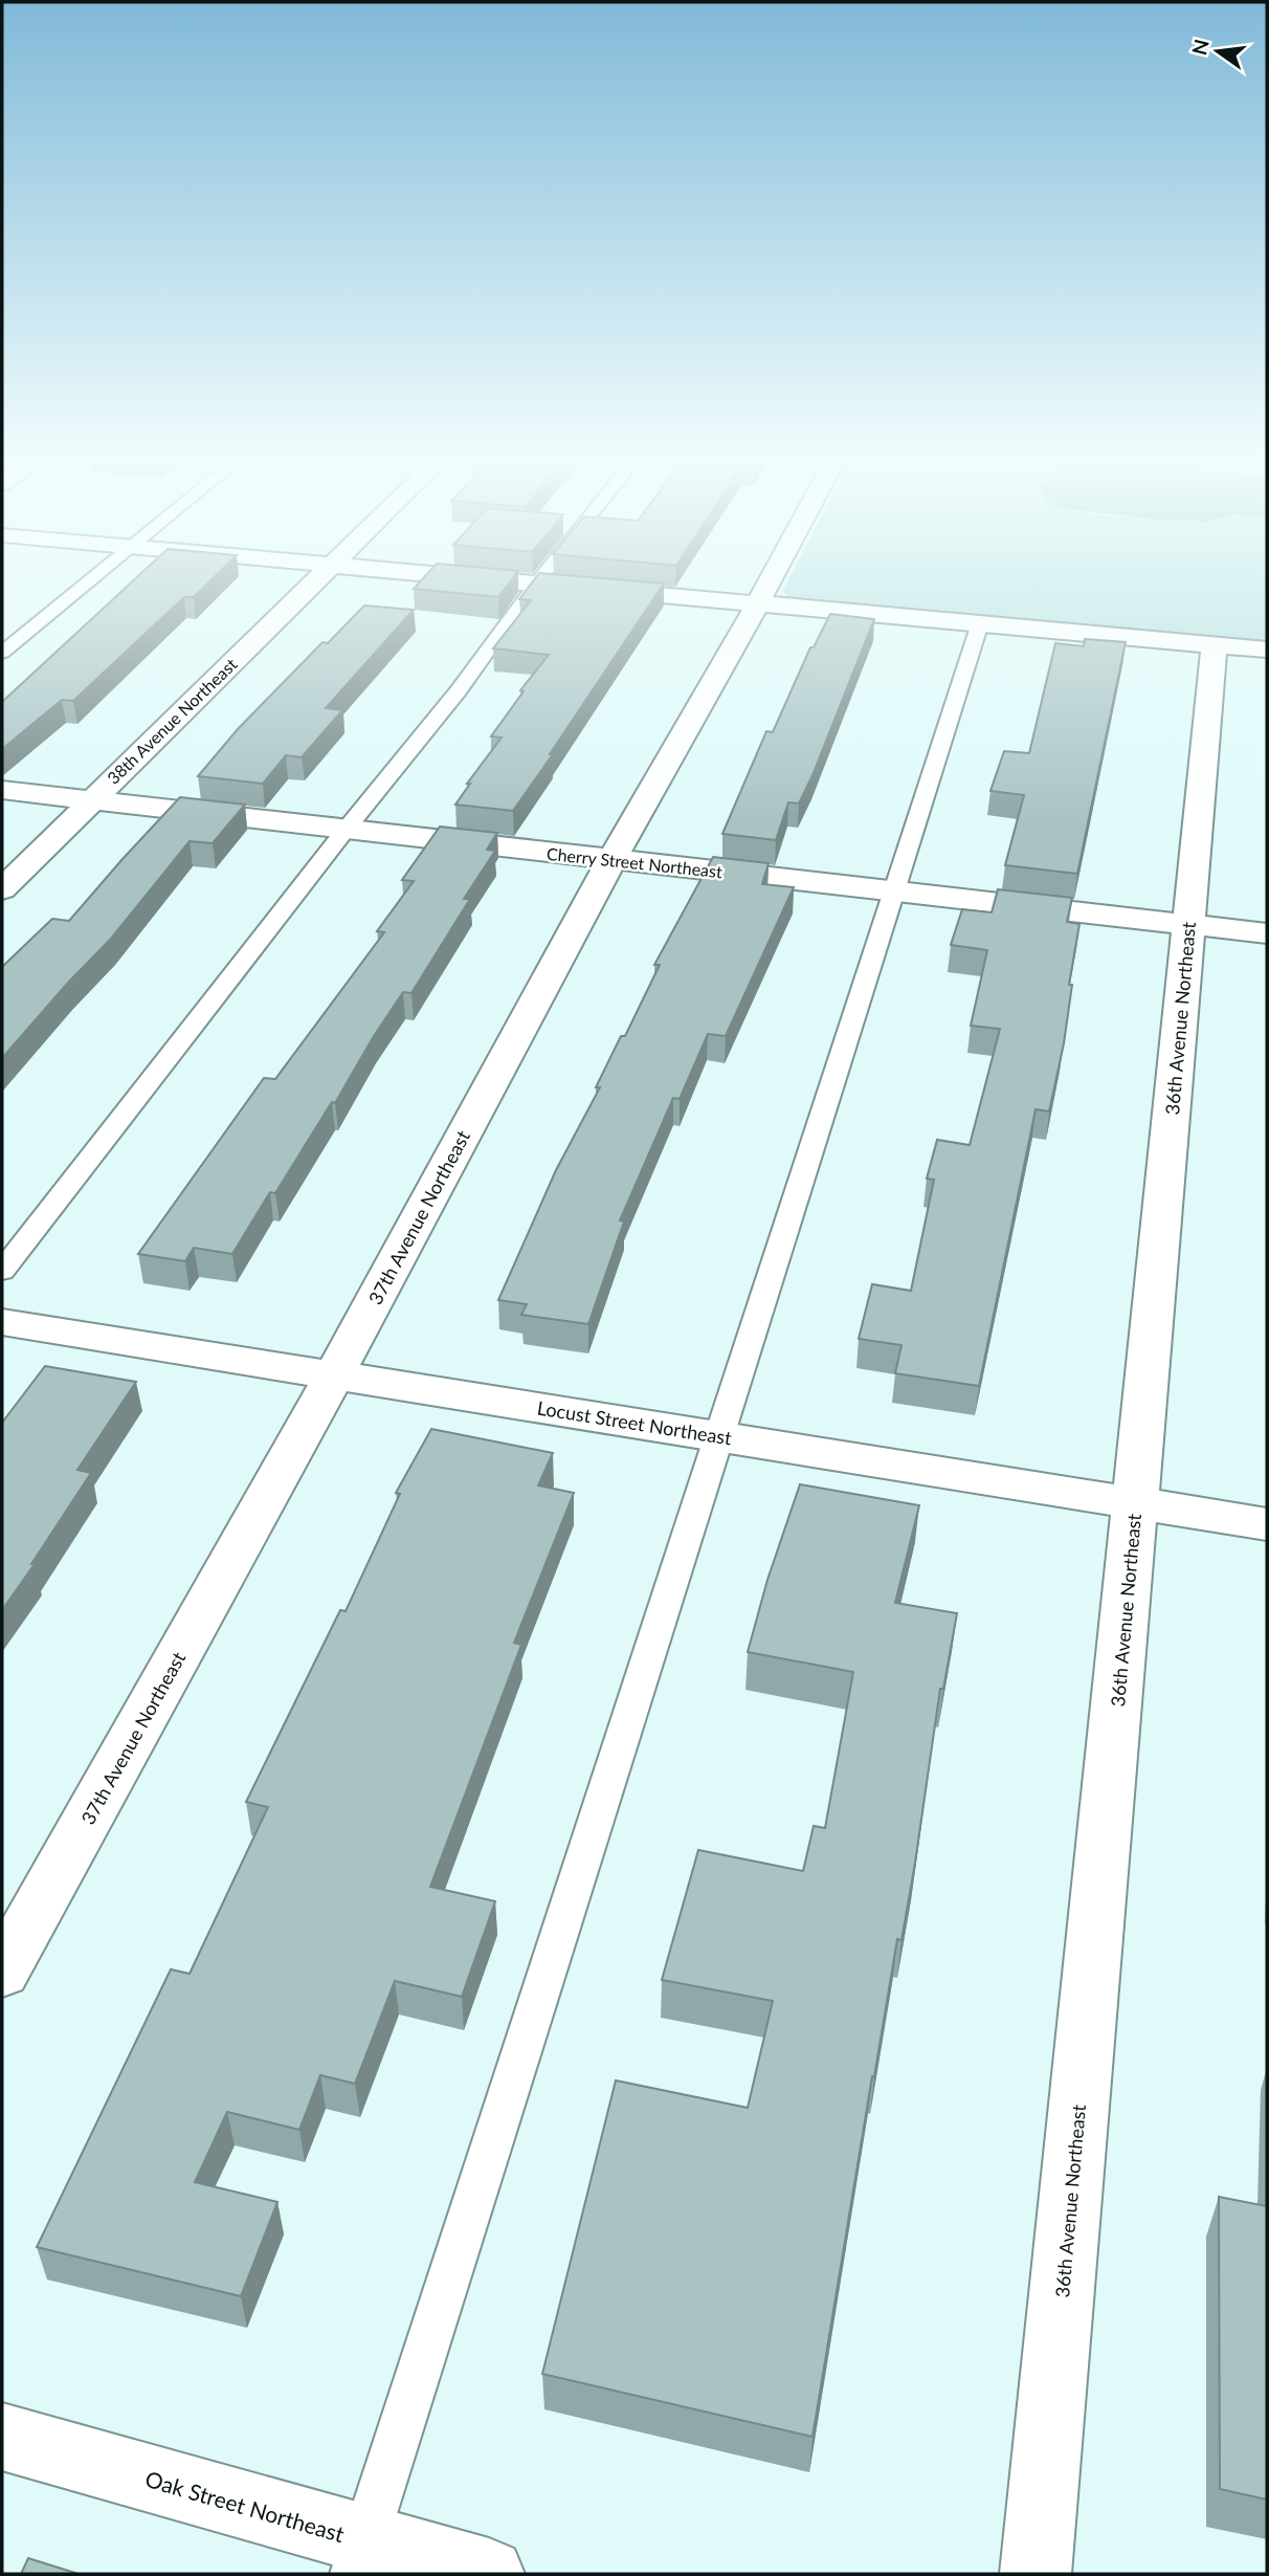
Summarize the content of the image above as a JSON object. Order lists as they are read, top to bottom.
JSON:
{
  "streets": {
    "street": [
      "38th Avenue Northeast",
      "Cherry Street Northeast",
      "36th Avenue Northeast",
      "37th Avenue Northeast",
      "Locust Street Northeast",
      "Oak Street Northeast"
    ]
  },
  "crossings": [
    ["38th Avenue Northeast", "Cherry Street Northeast"],
    ["Cherry Street Northeast", "36th Avenue Northeast"],
    ["Cherry Street Northeast", "37th Avenue Northeast"],
    ["36th Avenue Northeast", "Locust Street Northeast"],
    ["37th Avenue Northeast", "Locust Street Northeast"]
  ],
  "north": "left"
}
